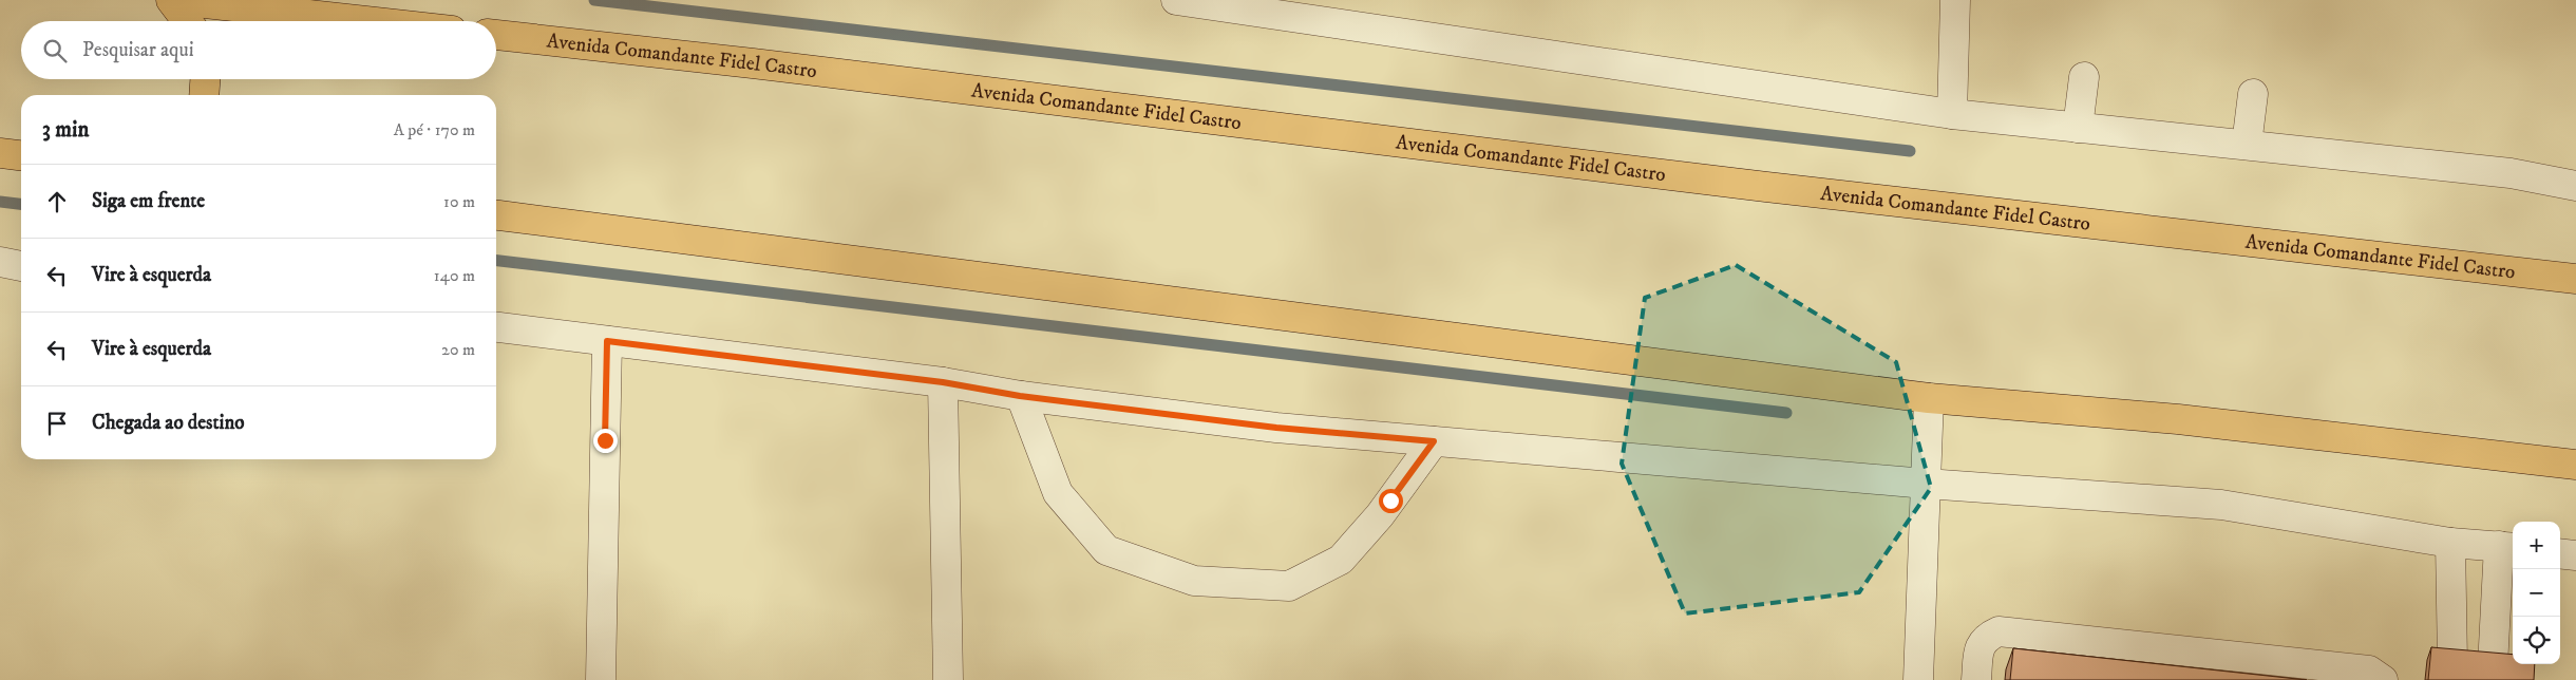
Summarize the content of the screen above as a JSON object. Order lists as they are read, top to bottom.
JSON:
{
  "streets": {
    "highway": ["Avenida Comandante Fidel Castro"]
  },
  "page": {
    "search": "Pesquisar aqui",
    "heading": ["3 min", "A pé · 170 m"],
    "list": [
      ["Siga em frente", "10 m"],
      ["Vire à esquerda", "140 m"],
      ["Vire à esquerda", "20 m"],
      "Chegada ao destino"
    ],
    "map_buttons": ["+", "−"]
  }
}
